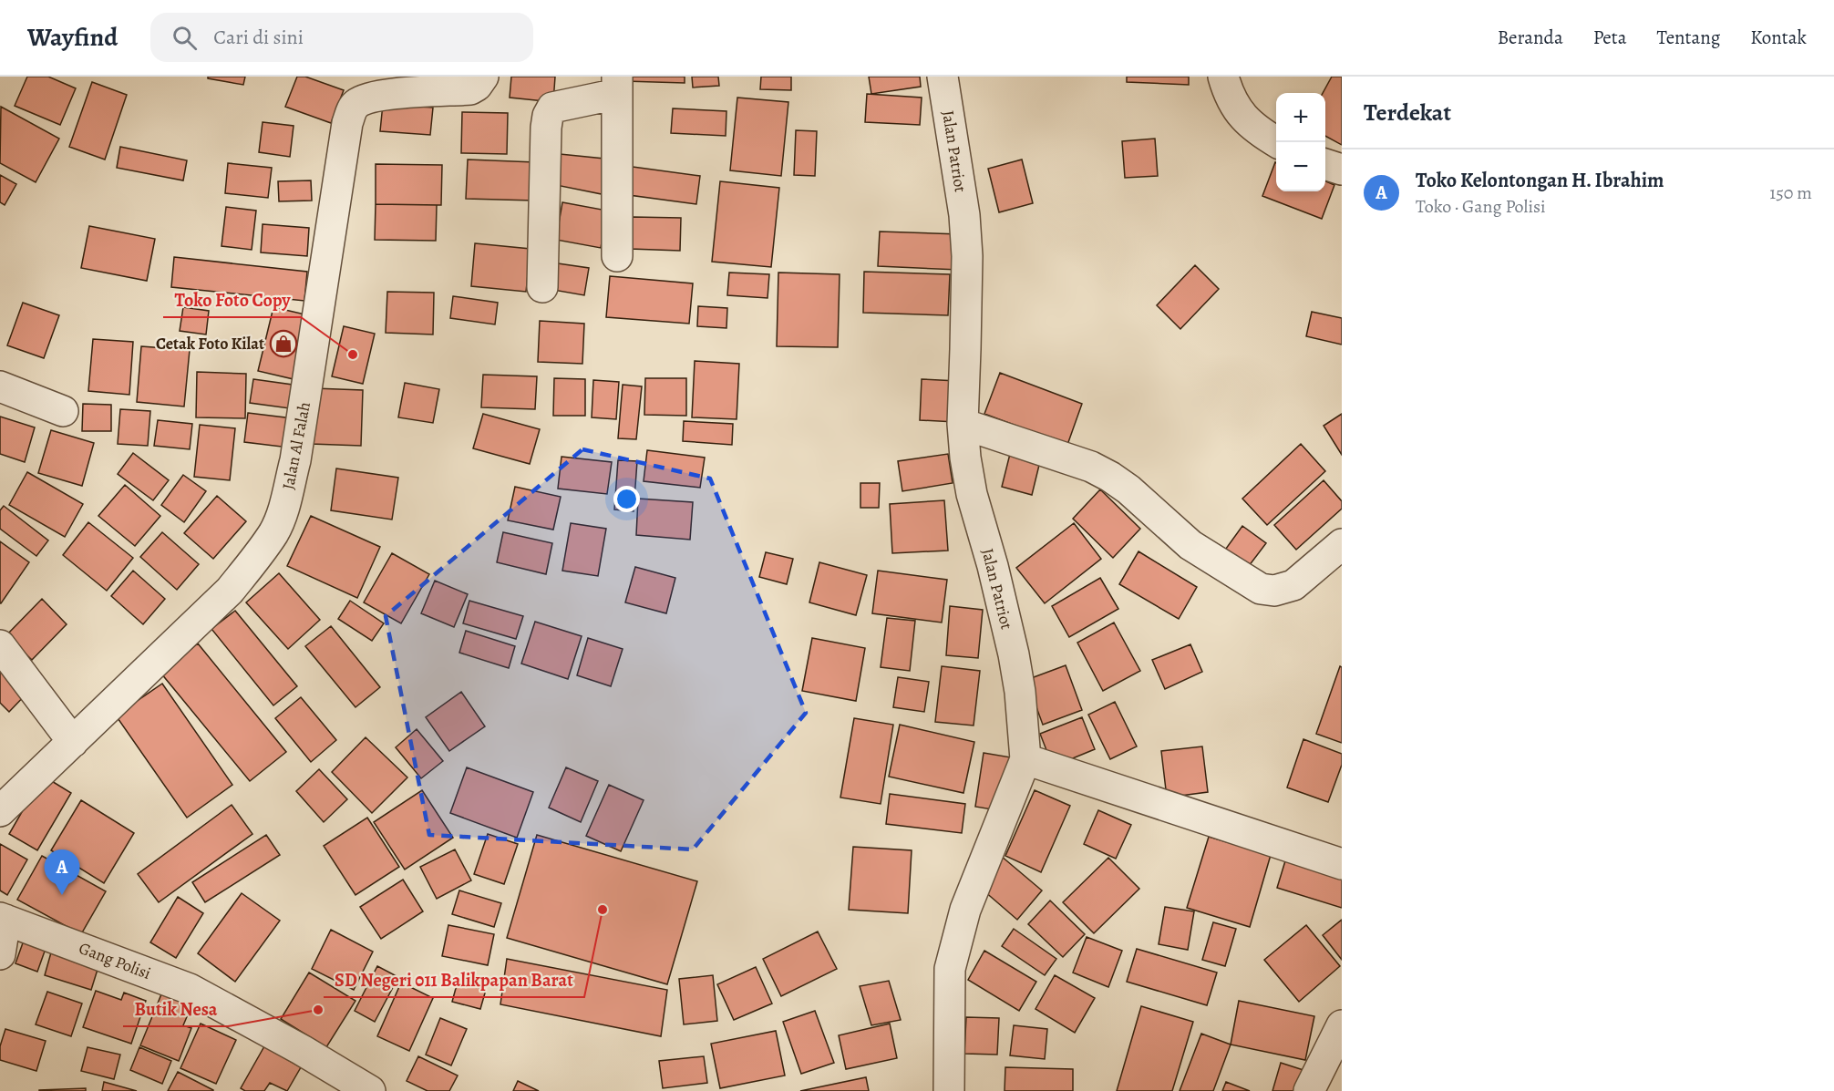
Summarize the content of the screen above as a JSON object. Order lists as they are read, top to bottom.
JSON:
{
  "streets": {
    "street": ["Jalan Patriot", "Jalan Al Falah", "Gang Polisi"]
  },
  "places": {
    "shop": ["Cetak Foto Kilat"],
    "other": ["Toko Foto Copy", "SD Negeri 011 Balikpapan Barat", "Butik Nesa"]
  },
  "page": {
    "header": "Wayfind",
    "search": "Cari di sini",
    "nav": [
      "Beranda",
      "Peta",
      "Tentang",
      "Kontak"
    ],
    "heading": "Terdekat",
    "map_buttons": ["+", "−"],
    "list": [
      {
        "mark": "A",
        "name": "Toko Kelontongan H. Ibrahim",
        "note": "Toko · Gang Polisi",
        "value": "150 m"
      }
    ],
    "pins": "A"
  }
}
